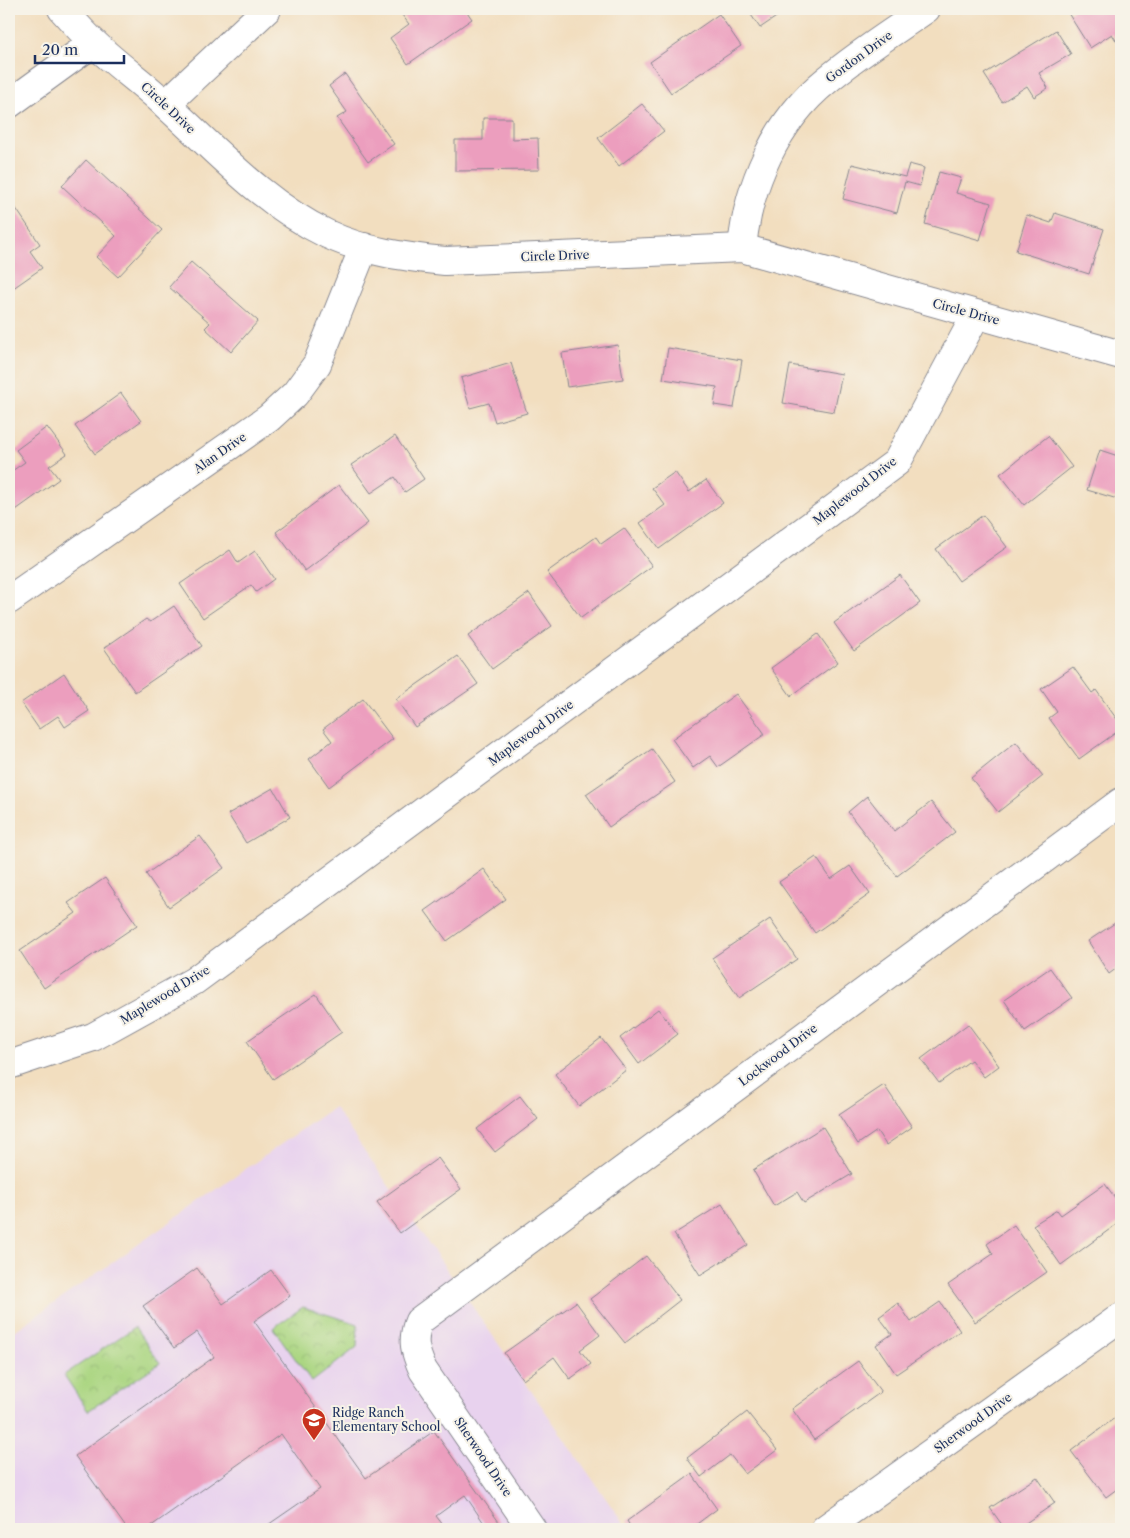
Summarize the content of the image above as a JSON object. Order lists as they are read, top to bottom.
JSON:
{
  "streets": {
    "street": [
      "Gordon Drive",
      "Circle Drive",
      "Alan Drive",
      "Maplewood Drive",
      "Lockwood Drive",
      "Sherwood Drive"
    ]
  },
  "crossings": [
    ["Gordon Drive", "Circle Drive"],
    ["Circle Drive", "Alan Drive"],
    ["Circle Drive", "Maplewood Drive"],
    ["Lockwood Drive", "Sherwood Drive"]
  ],
  "places": {
    "school or university": ["Ridge Ranch Elementary School"]
  },
  "scale_bar": "20 m"
}
